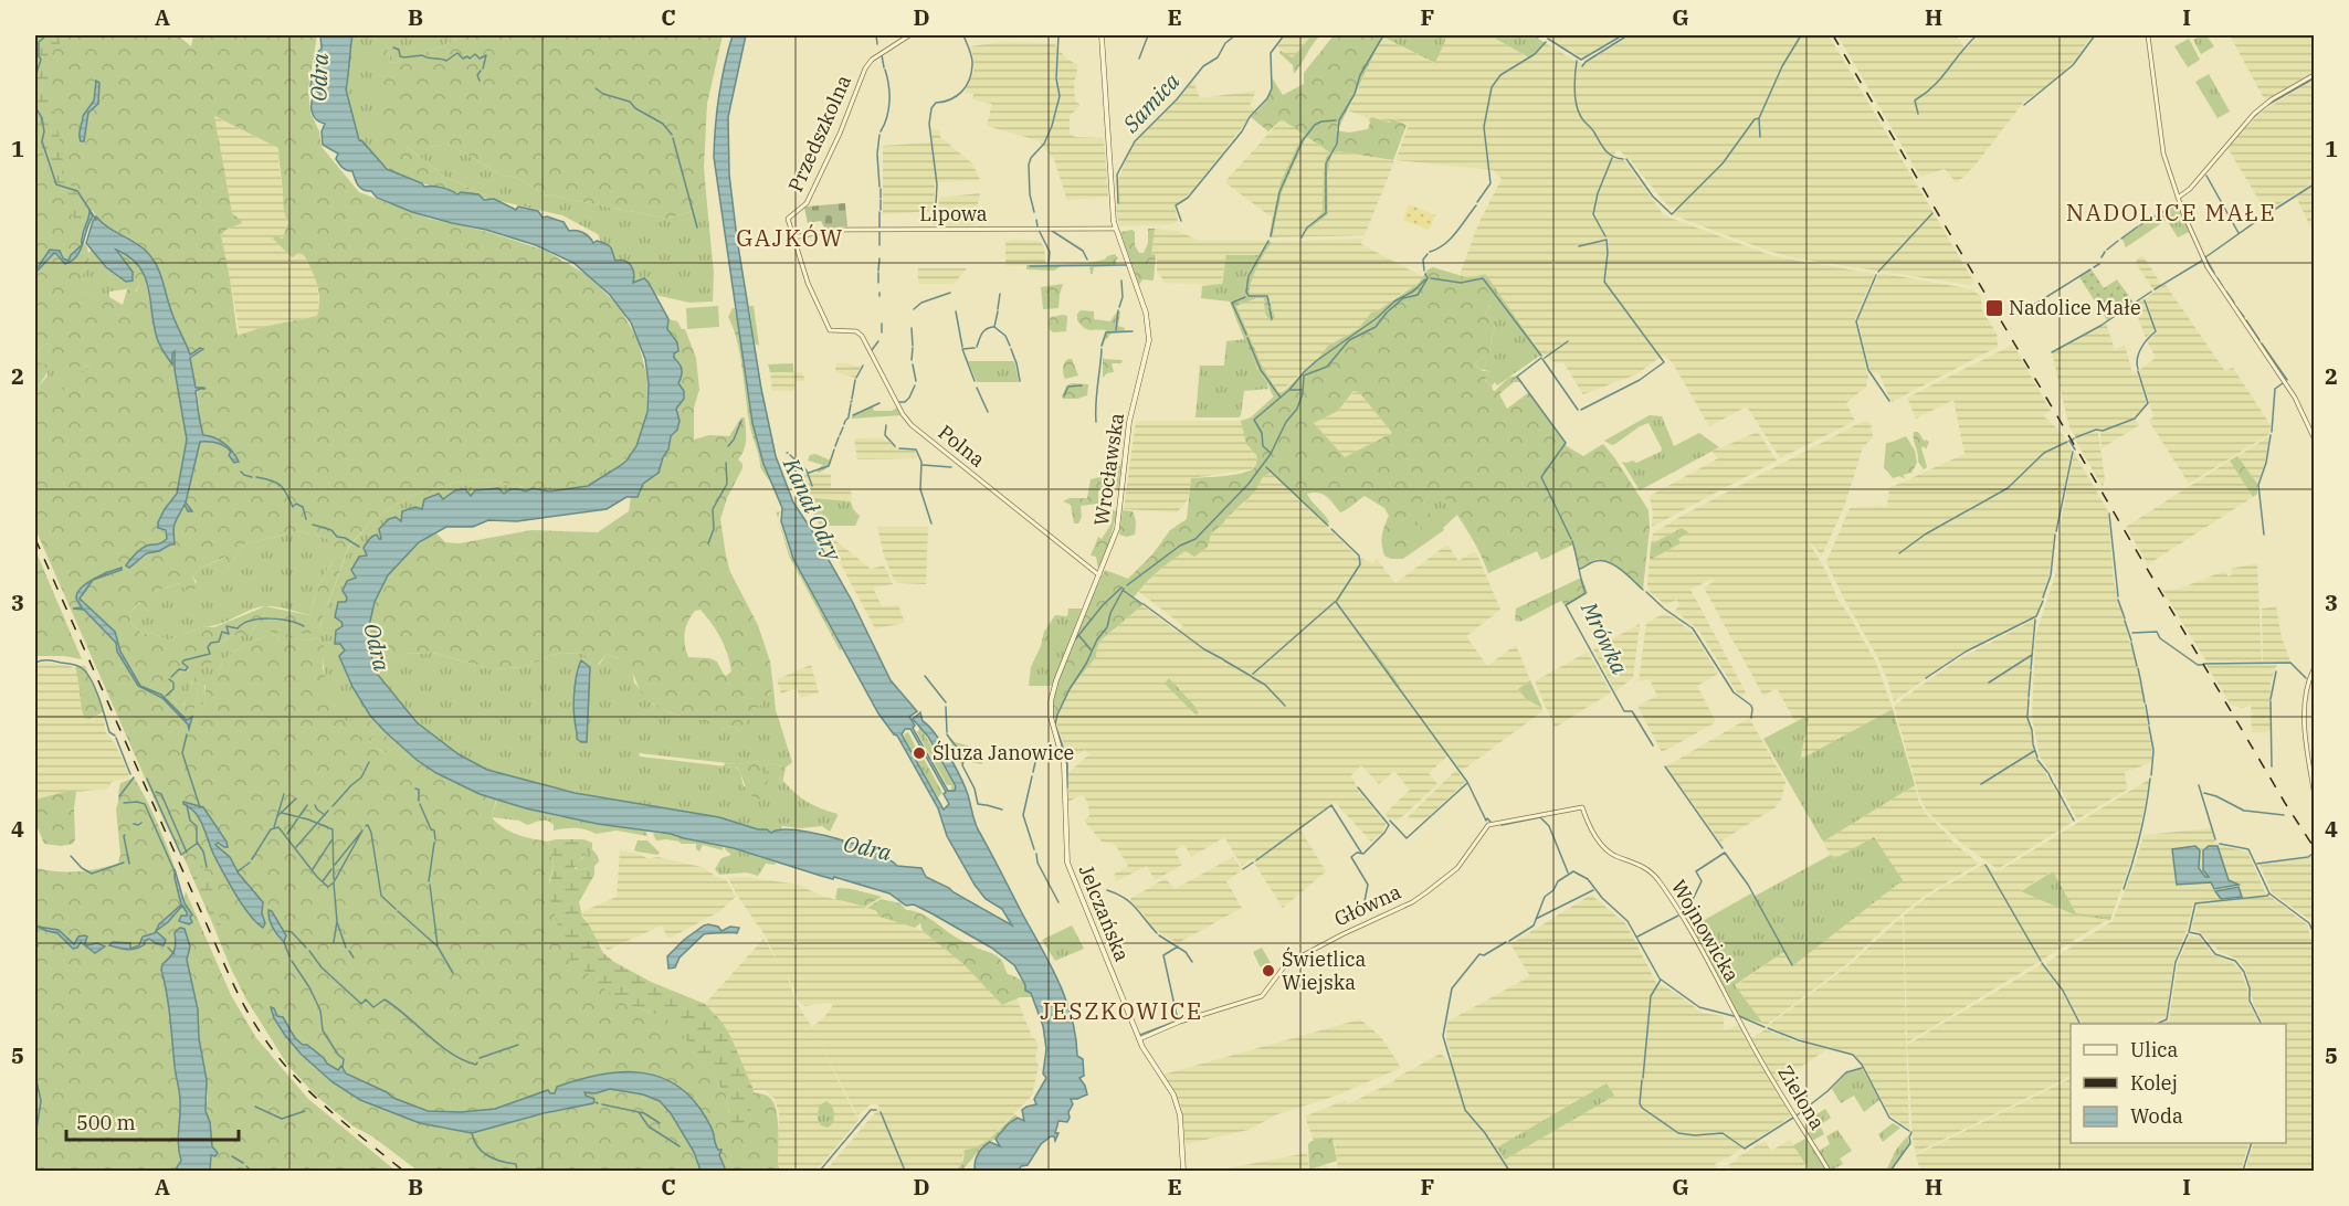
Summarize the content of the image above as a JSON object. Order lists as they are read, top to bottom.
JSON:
{
  "streets": {
    "main road": ["Wrocławska", "Jelczańska"],
    "street": [
      "Przedszkolna",
      "Lipowa",
      "Polna",
      "Główna",
      "Wojnowicka",
      "Zielona"
    ]
  },
  "crossings": [
    ["Przedszkolna", "Lipowa"],
    ["Przedszkolna", "Polna"],
    ["Lipowa", "Polna"],
    ["Lipowa", "Wrocławska"],
    ["Polna", "Wrocławska"],
    ["Wrocławska", "Jelczańska"],
    ["Główna", "Jelczańska"],
    ["Główna", "Wojnowicka"],
    ["Wojnowicka", "Zielona"]
  ],
  "districts": ["NADOLICE MAŁE", "GAJKÓW", "JESZKOWICE"],
  "water": [
    "Odra",
    "Samica",
    "Kanał Odry",
    "Mrówka"
  ],
  "places": {
    "transit": ["Nadolice Małe"],
    "other": ["Śluza Janowice", "Świetlica Wiejska"]
  },
  "legend": ["Ulica", "Kolej", "Woda"],
  "scale_bar": "500 m",
  "grid": {
    "columns": [
      "A",
      "B",
      "C",
      "D",
      "E",
      "F",
      "G",
      "H",
      "I"
    ],
    "rows": [
      "1",
      "2",
      "3",
      "4",
      "5"
    ]
  }
}
